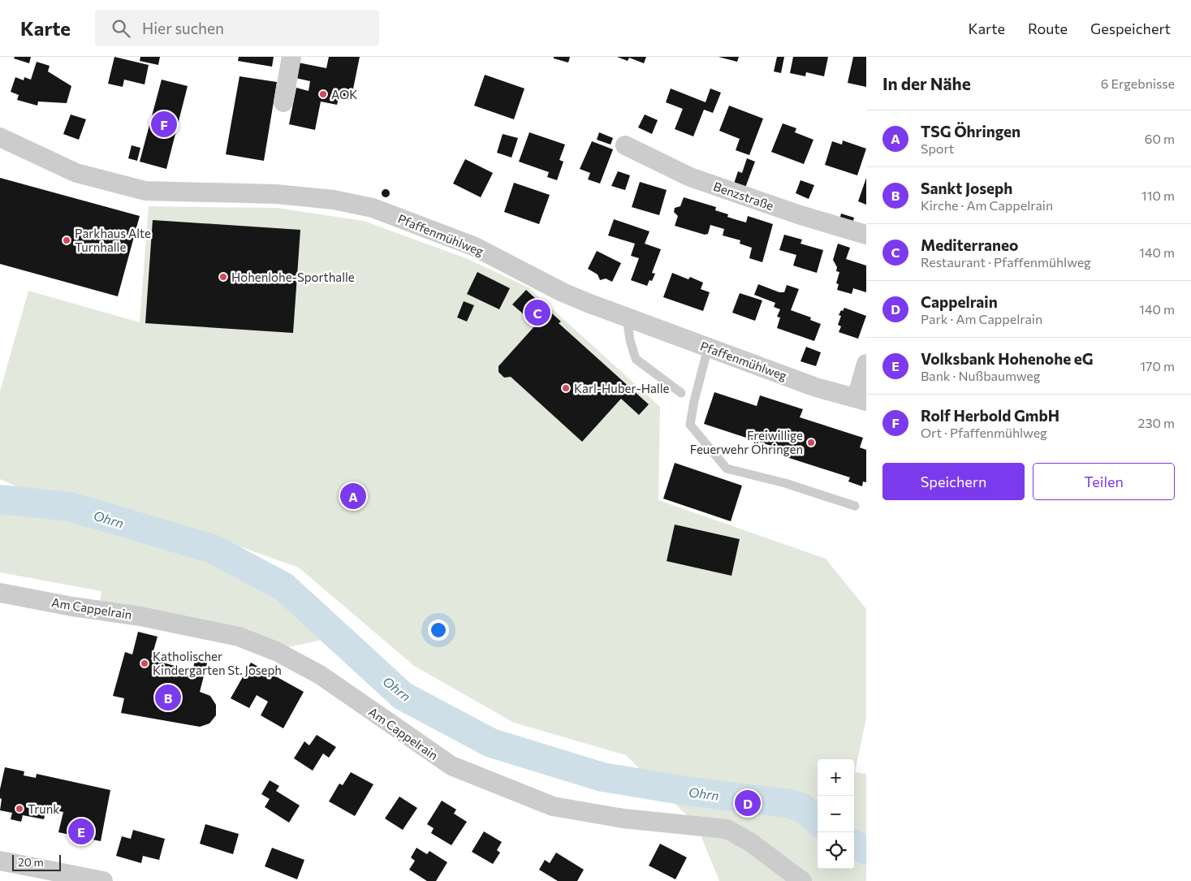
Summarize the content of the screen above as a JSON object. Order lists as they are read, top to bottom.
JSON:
{
  "streets": {
    "street": ["Benzstraße", "Pfaffenmühlweg", "Am Cappelrain"]
  },
  "water": ["Ohrn"],
  "places": [
    "AOK",
    "Parkhaus Alte Turnhalle",
    "Hohenlohe-Sporthalle",
    "Karl-Huber-Halle",
    "Freiwillige Feuerwehr Öhringen",
    "Katholischer Kindergarten St. Joseph",
    "Trunk"
  ],
  "scale_bar": "20 m",
  "page": {
    "header": "Karte",
    "search": "Hier suchen",
    "nav": ["Karte", "Route", "Gespeichert"],
    "heading": ["In der Nähe", "6 Ergebnisse"],
    "pins": [
      "F",
      "C",
      "A",
      "B",
      "D",
      "E"
    ],
    "list": [
      {
        "mark": "A",
        "name": "TSG Öhringen",
        "note": "Sport",
        "value": "60 m"
      },
      {
        "mark": "B",
        "name": "Sankt Joseph",
        "note": "Kirche · Am Cappelrain",
        "value": "110 m"
      },
      {
        "mark": "C",
        "name": "Mediterraneo",
        "note": "Restaurant · Pfaffenmühlweg",
        "value": "140 m"
      },
      {
        "mark": "D",
        "name": "Cappelrain",
        "note": "Park · Am Cappelrain",
        "value": "140 m"
      },
      {
        "mark": "E",
        "name": "Volksbank Hohenohe eG",
        "note": "Bank · Nußbaumweg",
        "value": "170 m"
      },
      {
        "mark": "F",
        "name": "Rolf Herbold GmbH",
        "note": "Ort · Pfaffenmühlweg",
        "value": "230 m"
      }
    ],
    "buttons": ["Speichern", "Teilen"],
    "map_buttons": ["+", "−"],
    "scale": "20 m"
  }
}
